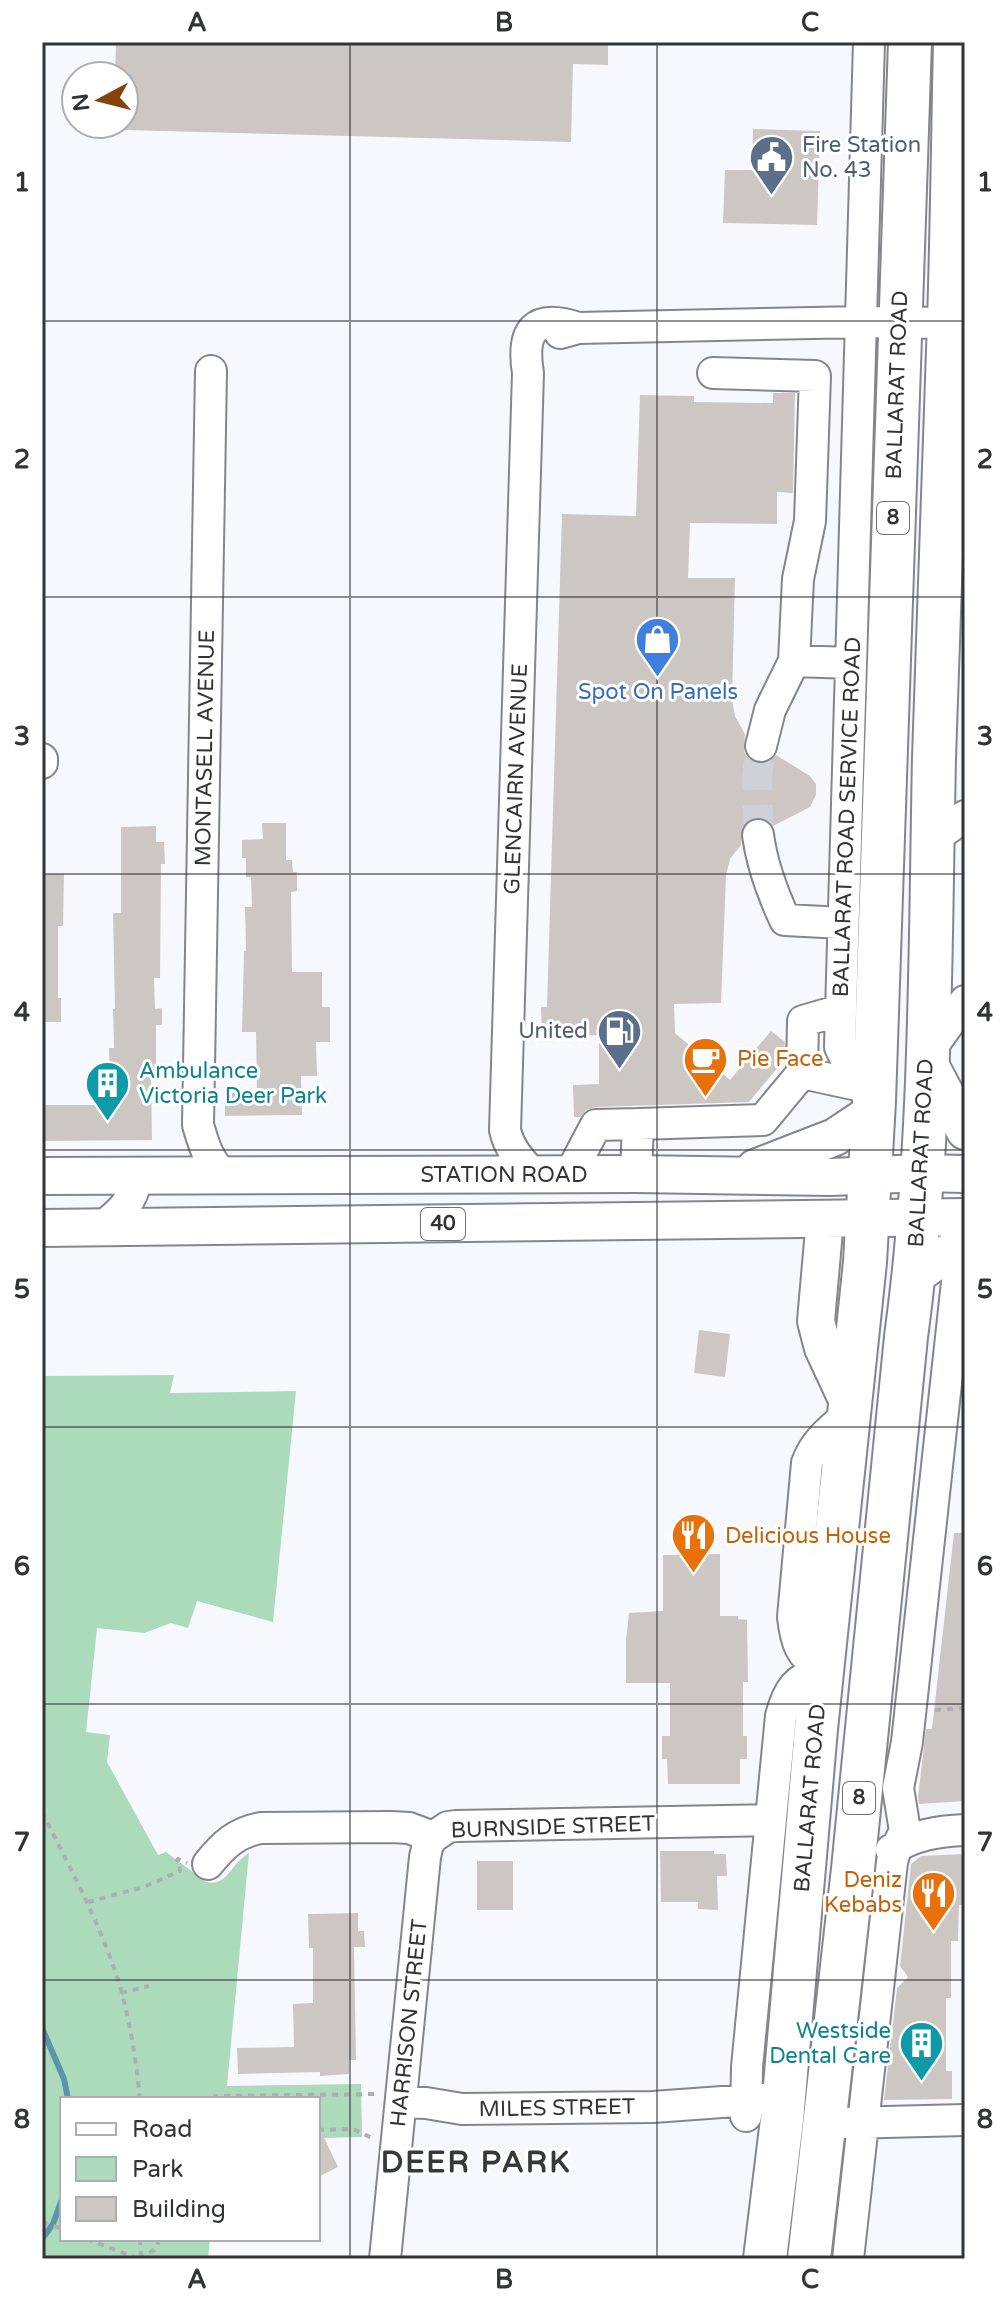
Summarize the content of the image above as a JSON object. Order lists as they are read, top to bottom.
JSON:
{
  "streets": {
    "highway": ["BALLARAT ROAD", "8"],
    "main road": ["STATION ROAD", "40"],
    "street": [
      "MONTASELL AVENUE",
      "GLENCAIRN AVENUE",
      "BALLARAT ROAD SERVICE ROAD",
      "BURNSIDE STREET",
      "HARRISON STREET",
      "MILES STREET"
    ]
  },
  "crossings": [
    ["BALLARAT ROAD", "GLENCAIRN AVENUE"],
    ["BALLARAT ROAD", "BALLARAT ROAD SERVICE ROAD"],
    ["BALLARAT ROAD", "STATION ROAD"],
    ["BALLARAT ROAD", "MILES STREET"],
    ["MONTASELL AVENUE", "STATION ROAD"],
    ["GLENCAIRN AVENUE", "BALLARAT ROAD SERVICE ROAD"],
    ["GLENCAIRN AVENUE", "STATION ROAD"],
    ["BURNSIDE STREET", "HARRISON STREET"],
    ["HARRISON STREET", "MILES STREET"]
  ],
  "districts": ["DEER PARK"],
  "places": {
    "public building": ["Fire Station No. 43"],
    "shop": ["Spot On Panels"],
    "fuel station": ["United"],
    "cafe": ["Pie Face"],
    "building": ["Ambulance Victoria Deer Park", "Westside Dental Care"],
    "restaurant": ["Delicious House", "Deniz Kebabs"]
  },
  "legend": ["Road", "Park", "Building"],
  "north": "left",
  "grid": {
    "columns": ["A", "B", "C"],
    "rows": [
      "1",
      "2",
      "3",
      "4",
      "5",
      "6",
      "7",
      "8"
    ]
  }
}
